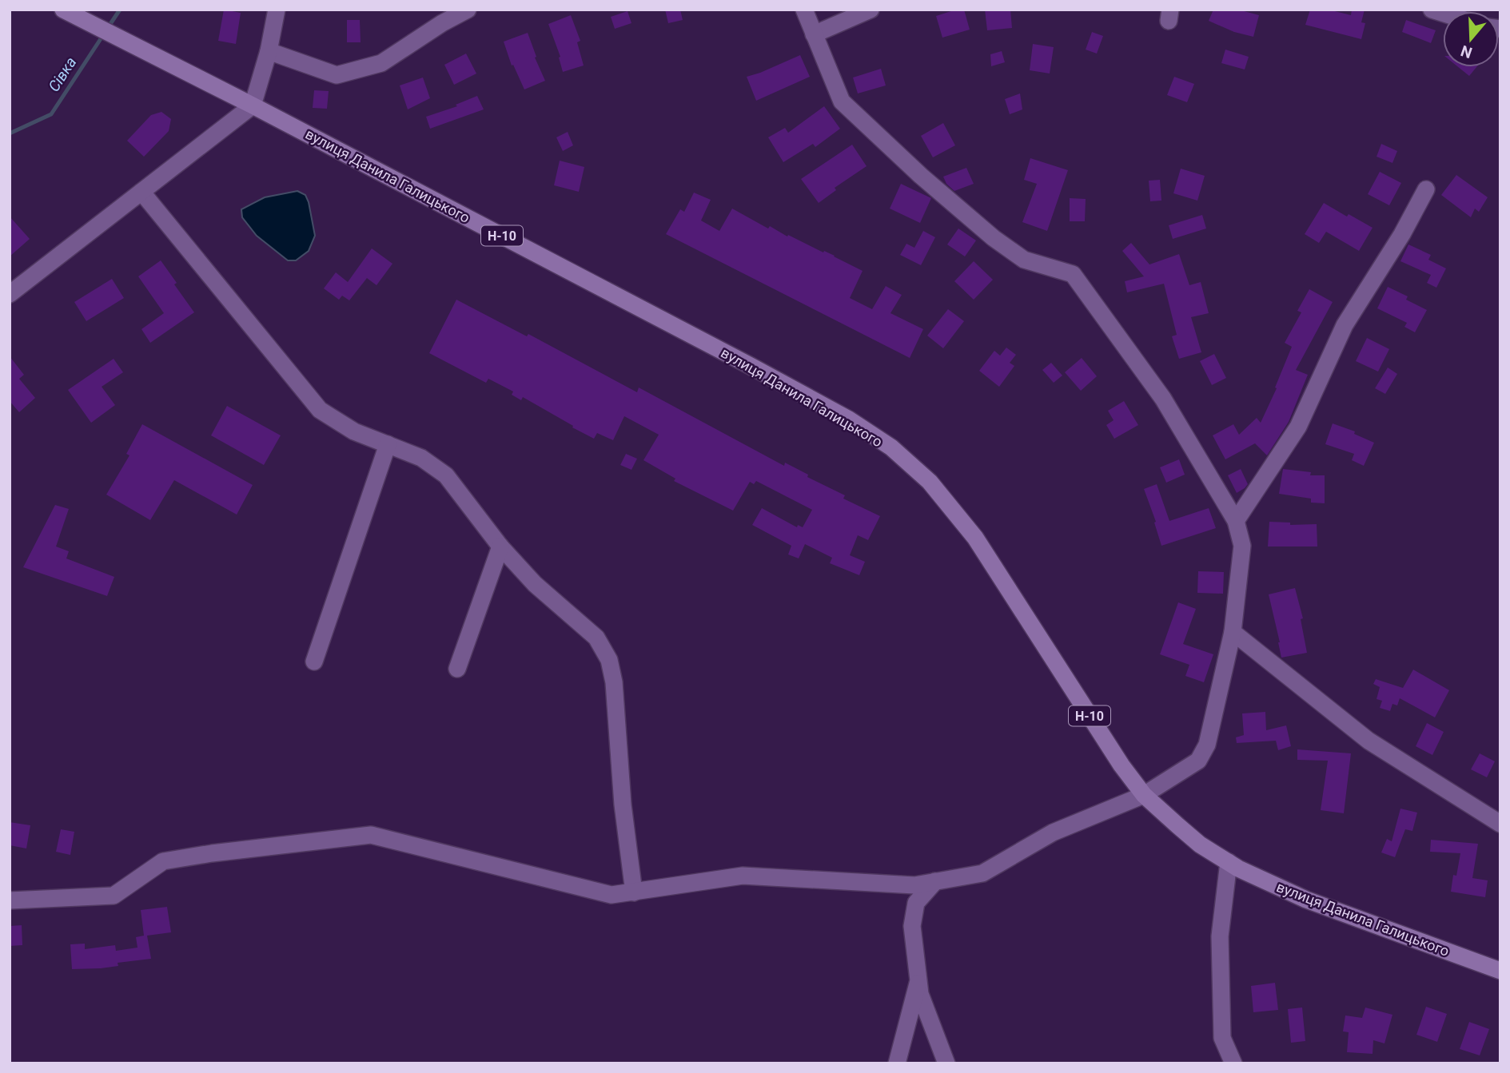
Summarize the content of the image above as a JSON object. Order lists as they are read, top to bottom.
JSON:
{
  "streets": {
    "main road": ["вулиця Данила Галицького", "Н-10"]
  },
  "water": ["Сівка"],
  "north": "bottom"
}
